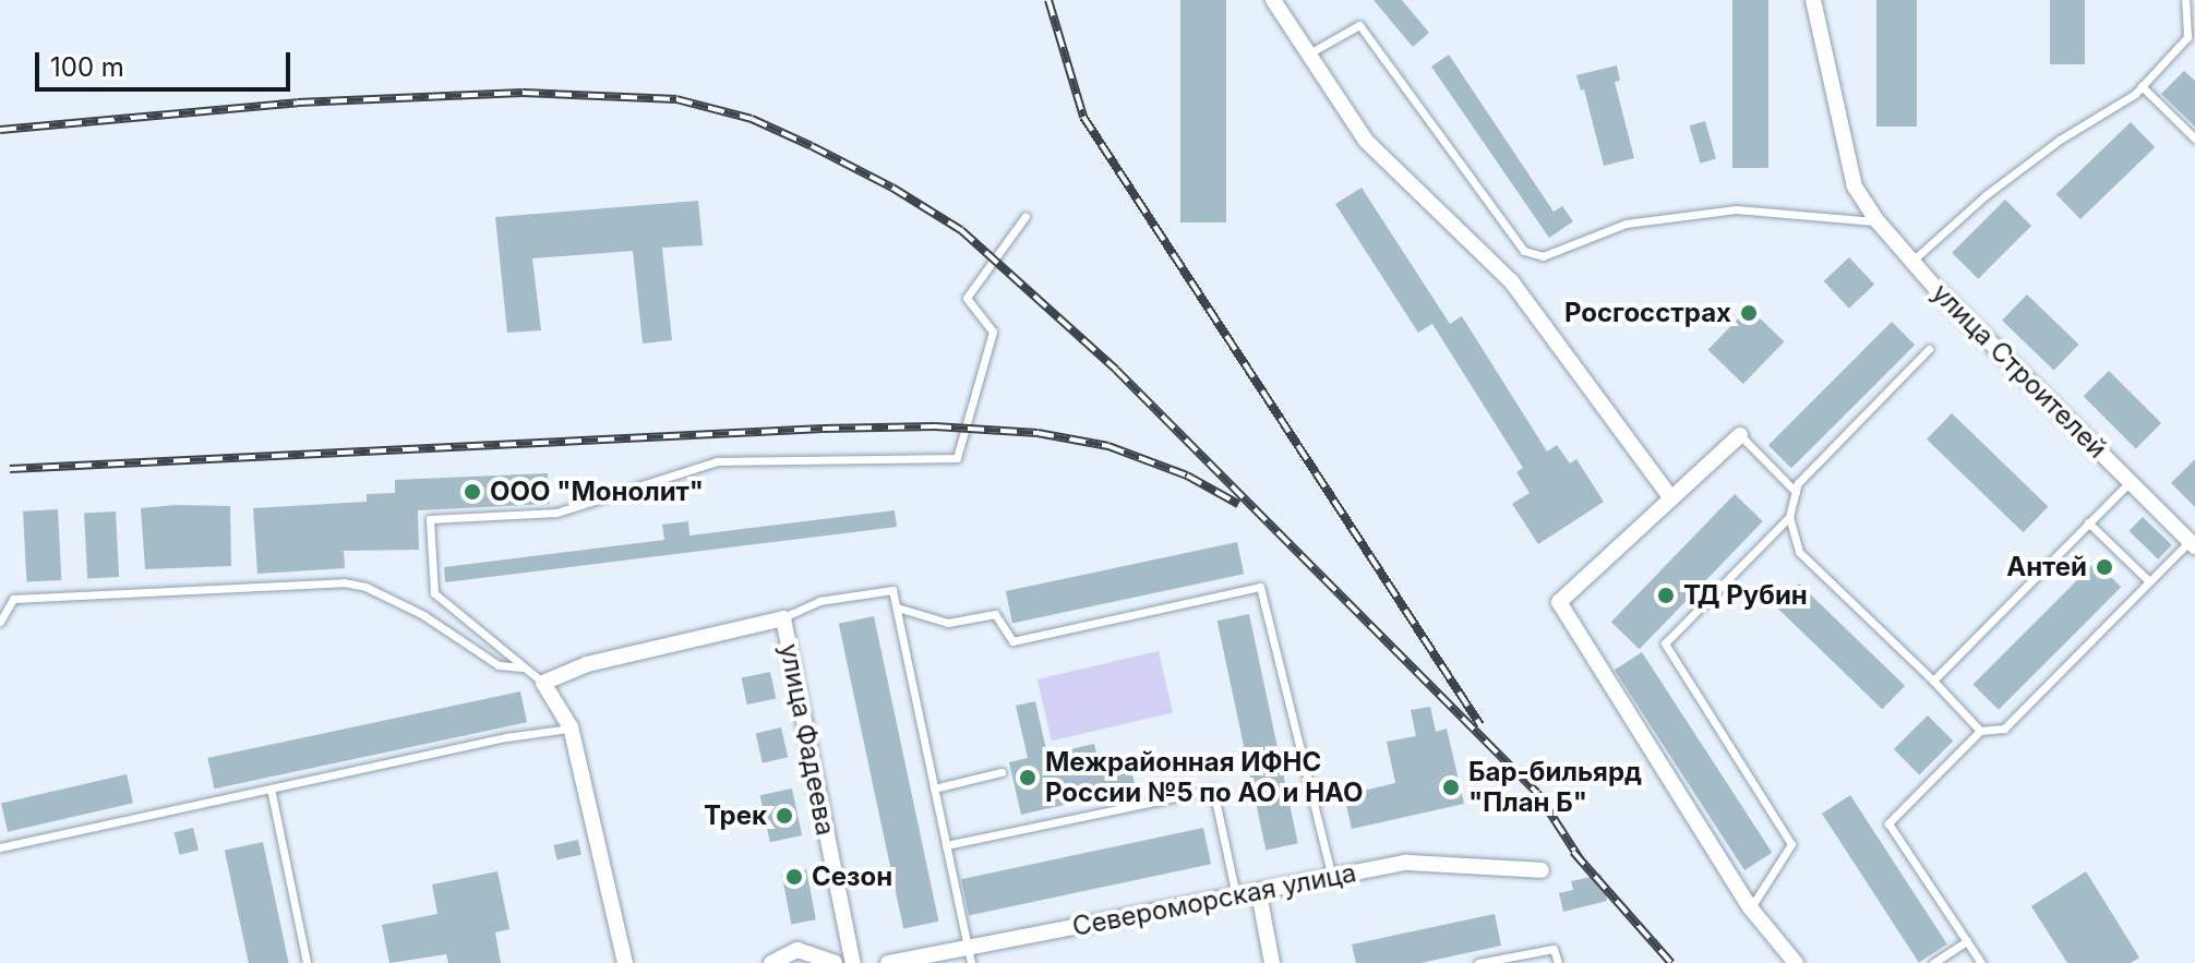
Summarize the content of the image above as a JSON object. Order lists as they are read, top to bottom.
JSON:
{
  "streets": {
    "street": ["улица Строителей", "улица Фадеева", "Североморская улица"]
  },
  "places": [
    "Росгосстрах",
    "ООО \"Монолит\"",
    "Антей",
    "ТД Рубин",
    "Межрайонная ИФНС России №5 по АО и НАО",
    "Бар-бильярд \"План Б\"",
    "Трек",
    "Сезон"
  ],
  "scale_bar": "100 m"
}
